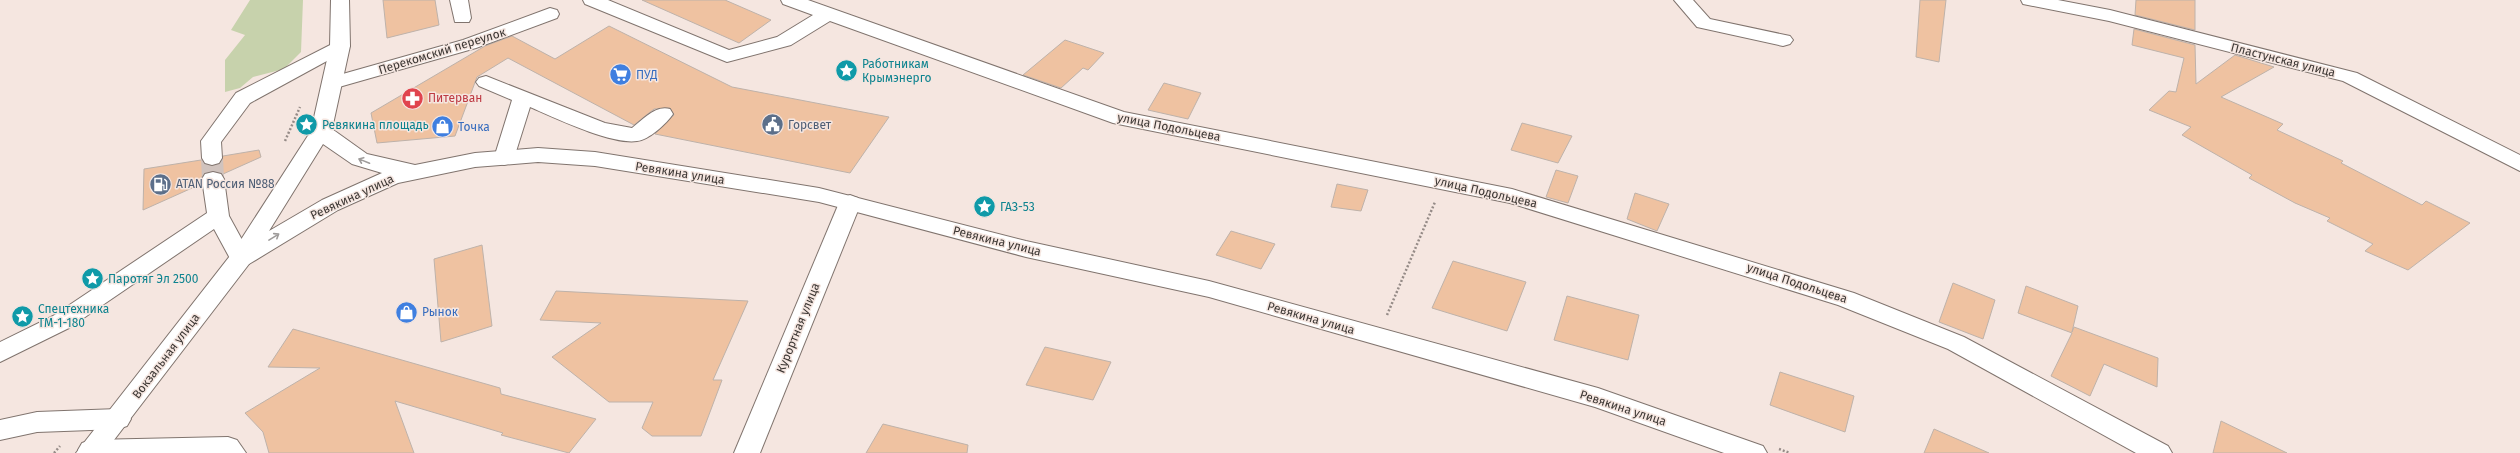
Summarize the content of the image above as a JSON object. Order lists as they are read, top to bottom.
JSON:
{
  "streets": {
    "street": [
      "Перекомский переулок",
      "Пластунская улица",
      "улица Подольцева",
      "Ревякина улица",
      "Курортная улица",
      "Вокзальная улица"
    ]
  },
  "crossings": [
    ["Перекомский переулок", "Вокзальная улица"],
    ["Ревякина улица", "Курортная улица"],
    ["Ревякина улица", "Вокзальная улица"]
  ],
  "places": {
    "place": [
      "Работникам Крымэнерго",
      "Ревякина площадь",
      "ГАЗ-53",
      "Паротяг Эл 2500",
      "Спецтехника ТМ-1-180"
    ],
    "supermarket": ["ПУД"],
    "pharmacy": ["Питерван"],
    "public building": ["Горсвет"],
    "shop": ["Точка", "Рынок"],
    "fuel station": ["ATAN Россия №88"]
  }
}
